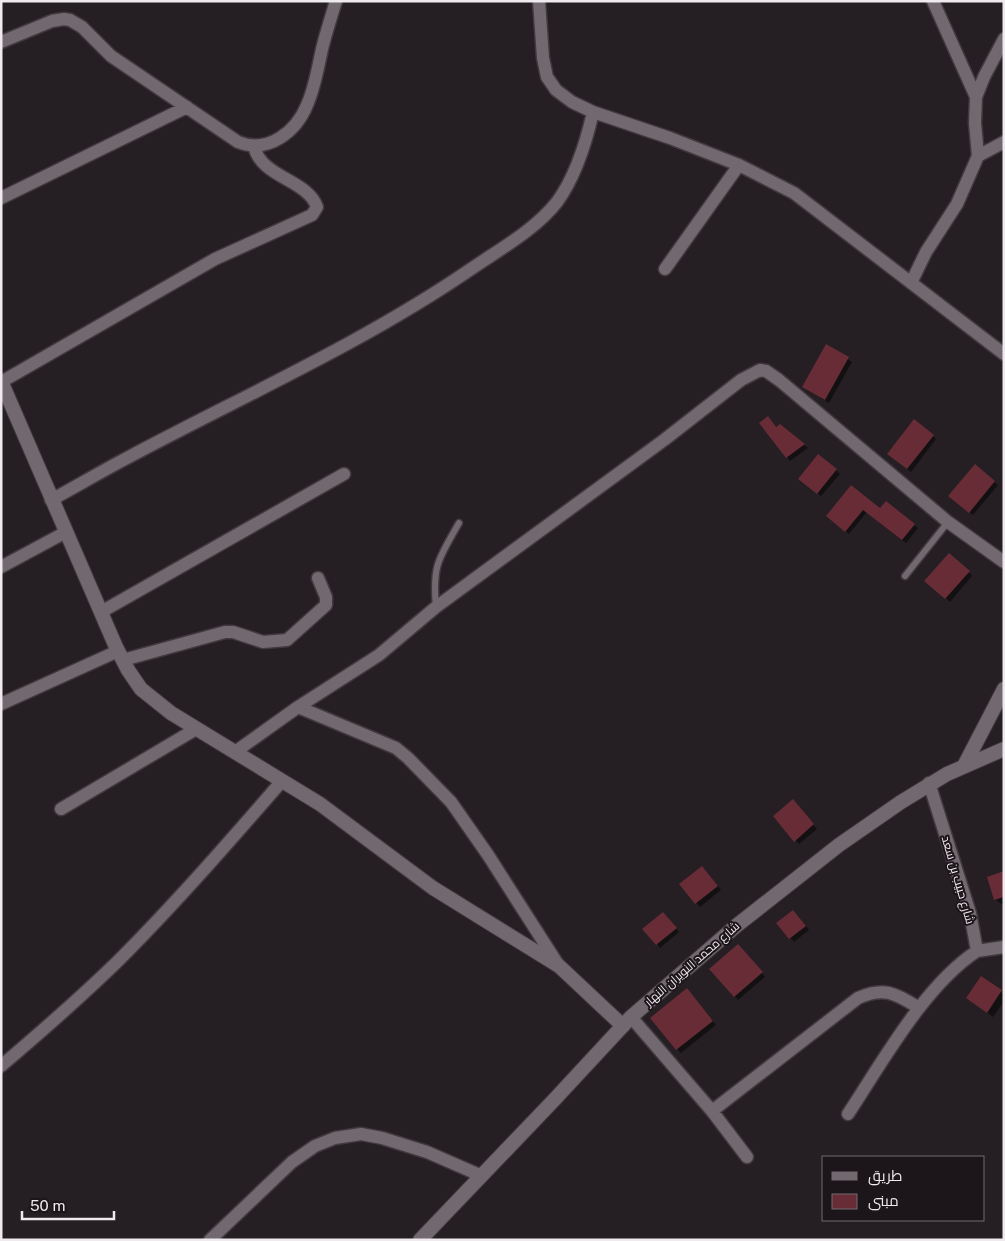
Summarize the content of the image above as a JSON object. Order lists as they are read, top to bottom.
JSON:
{
  "streets": {
    "street": ["شارع حبيب بن سعد", "شارع محمد النويران النهار"]
  },
  "crossings": [
    ["شارع حبيب بن سعد", "شارع محمد النويران النهار"]
  ],
  "legend": ["طريق", "مبنى"],
  "scale_bar": "50 m"
}
